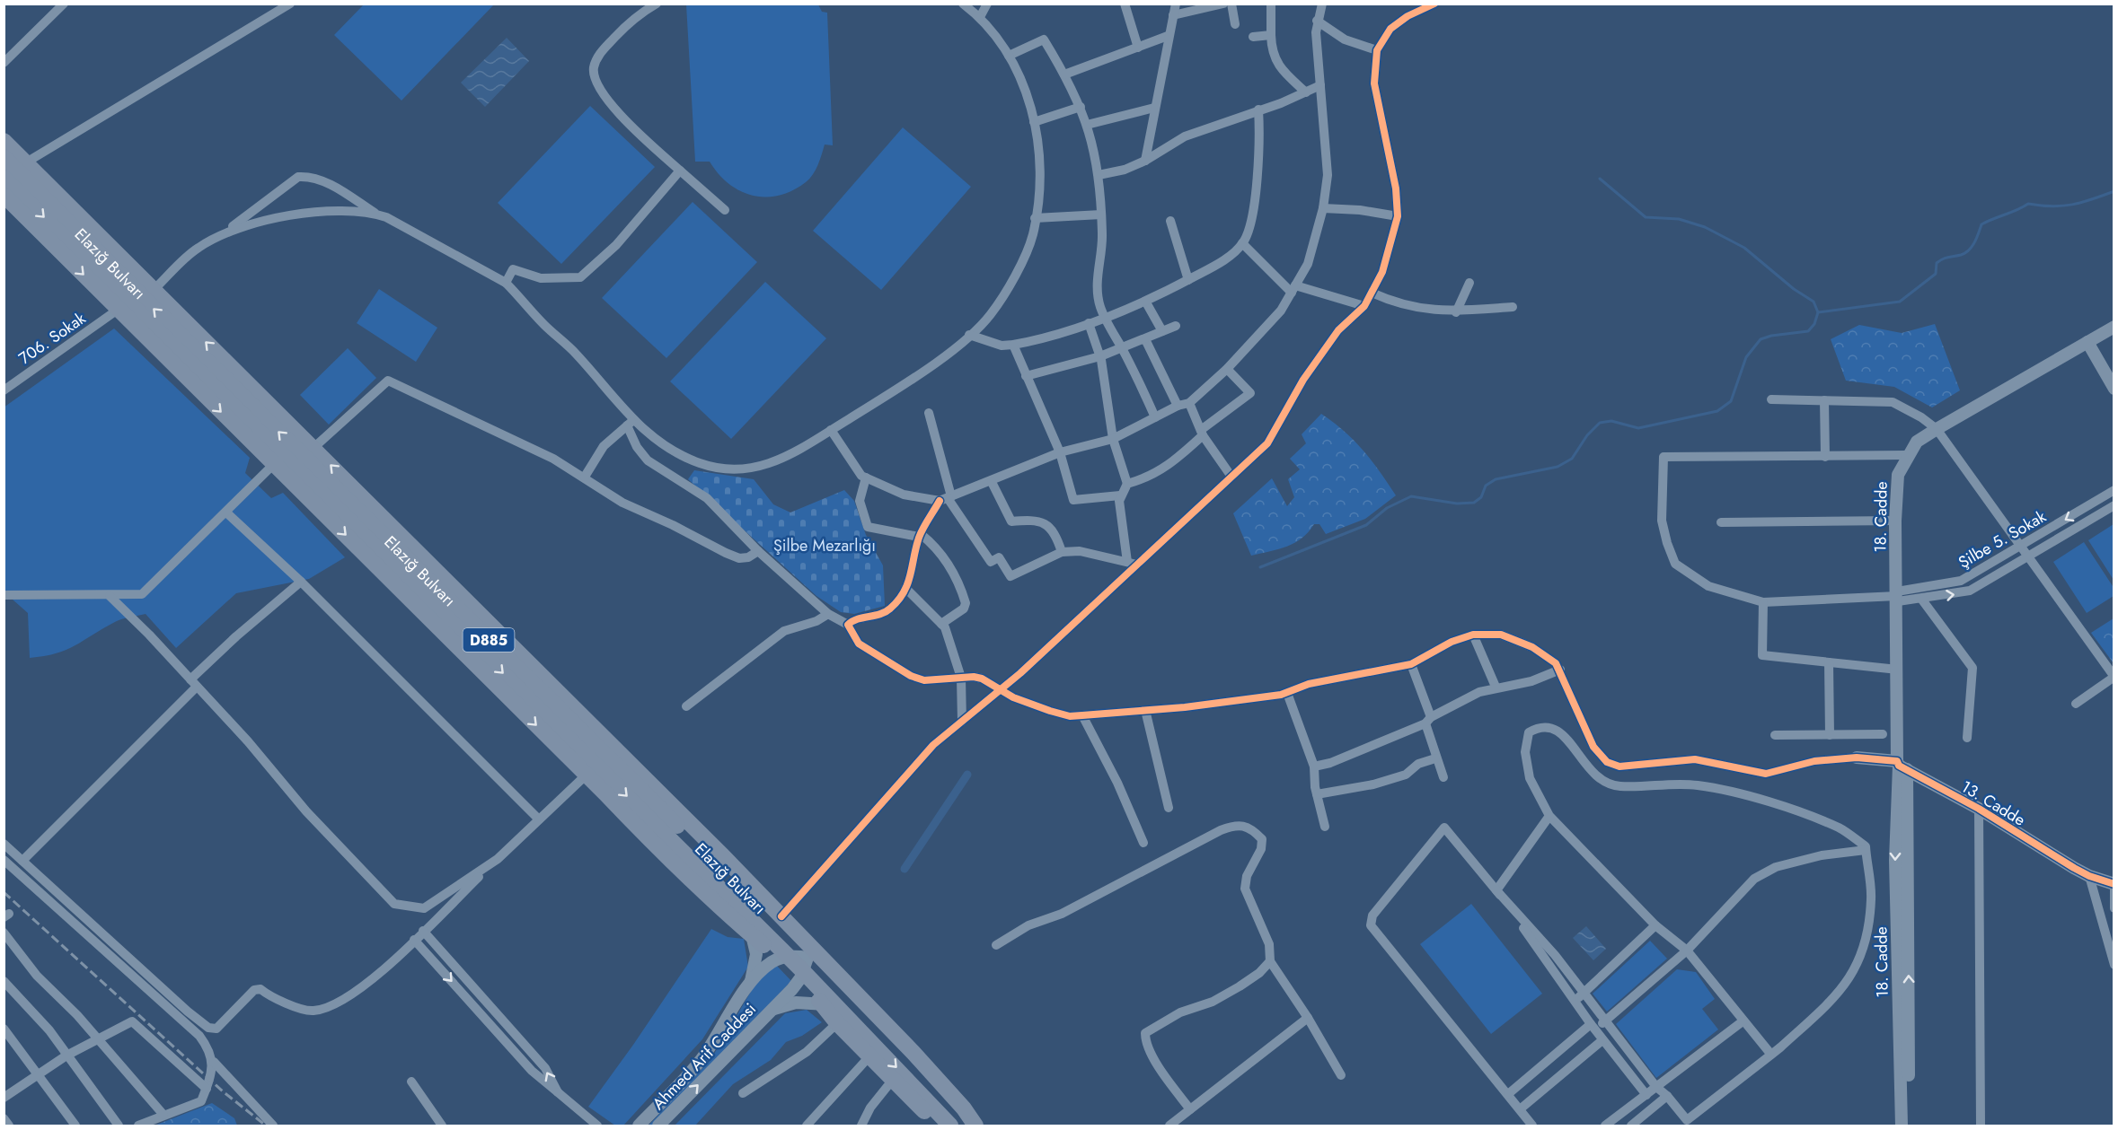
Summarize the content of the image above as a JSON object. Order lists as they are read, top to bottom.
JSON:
{
  "streets": {
    "highway": ["Elazığ Bulvarı", "D885"],
    "street": [
      "706. Sokak",
      "18. Cadde",
      "Şilbe 5. Sokak",
      "13. Cadde",
      "Ahmed Arif Caddesi"
    ]
  },
  "crossings": [
    ["Elazığ Bulvarı", "Ahmed Arif Caddesi"],
    ["18. Cadde", "Şilbe 5. Sokak"],
    ["18. Cadde", "13. Cadde"]
  ],
  "parks": ["Şilbe Mezarlığı"]
}
